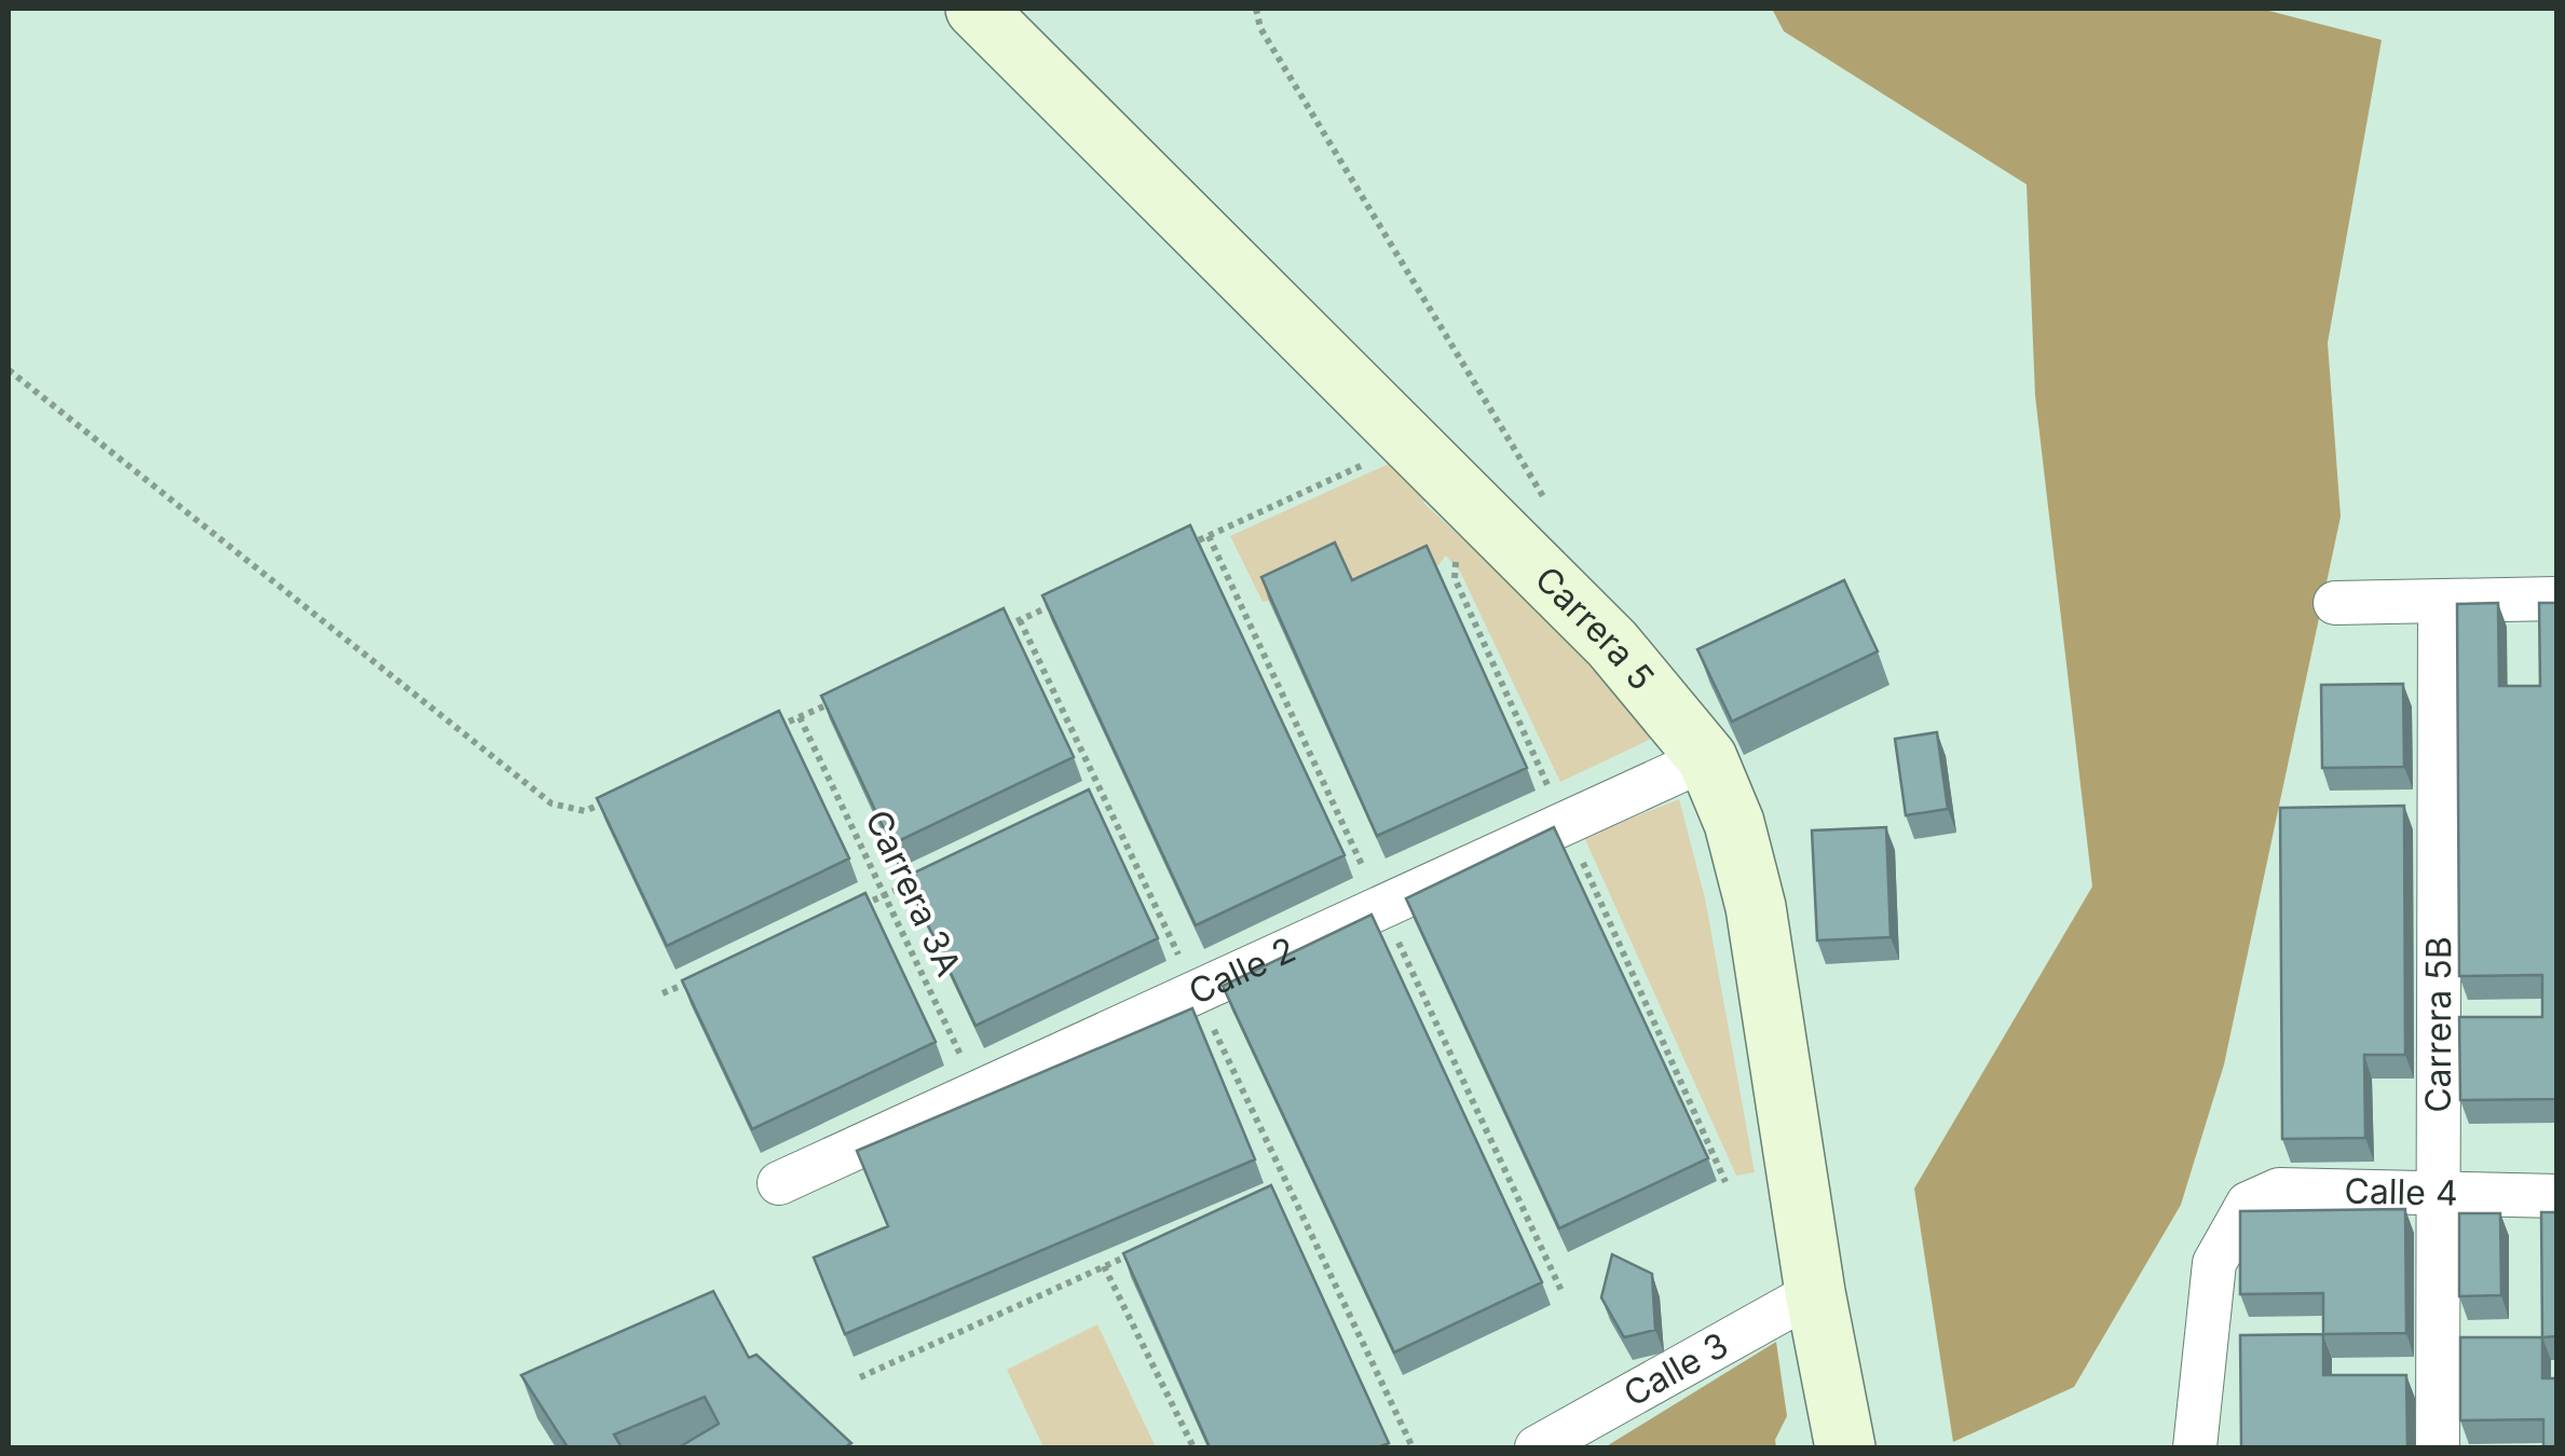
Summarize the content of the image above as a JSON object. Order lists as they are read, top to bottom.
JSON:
{
  "streets": {
    "street": [
      "Carrera 5",
      "Calle 2",
      "Carrera 5B",
      "Calle 4",
      "Calle 3"
    ],
    "path": ["Carrera 3A"]
  },
  "crossings": [
    ["Carrera 5", "Calle 2"],
    ["Carrera 5", "Calle 3"],
    ["Carrera 3A", "Calle 2"],
    ["Carrera 5B", "Calle 4"]
  ]
}
